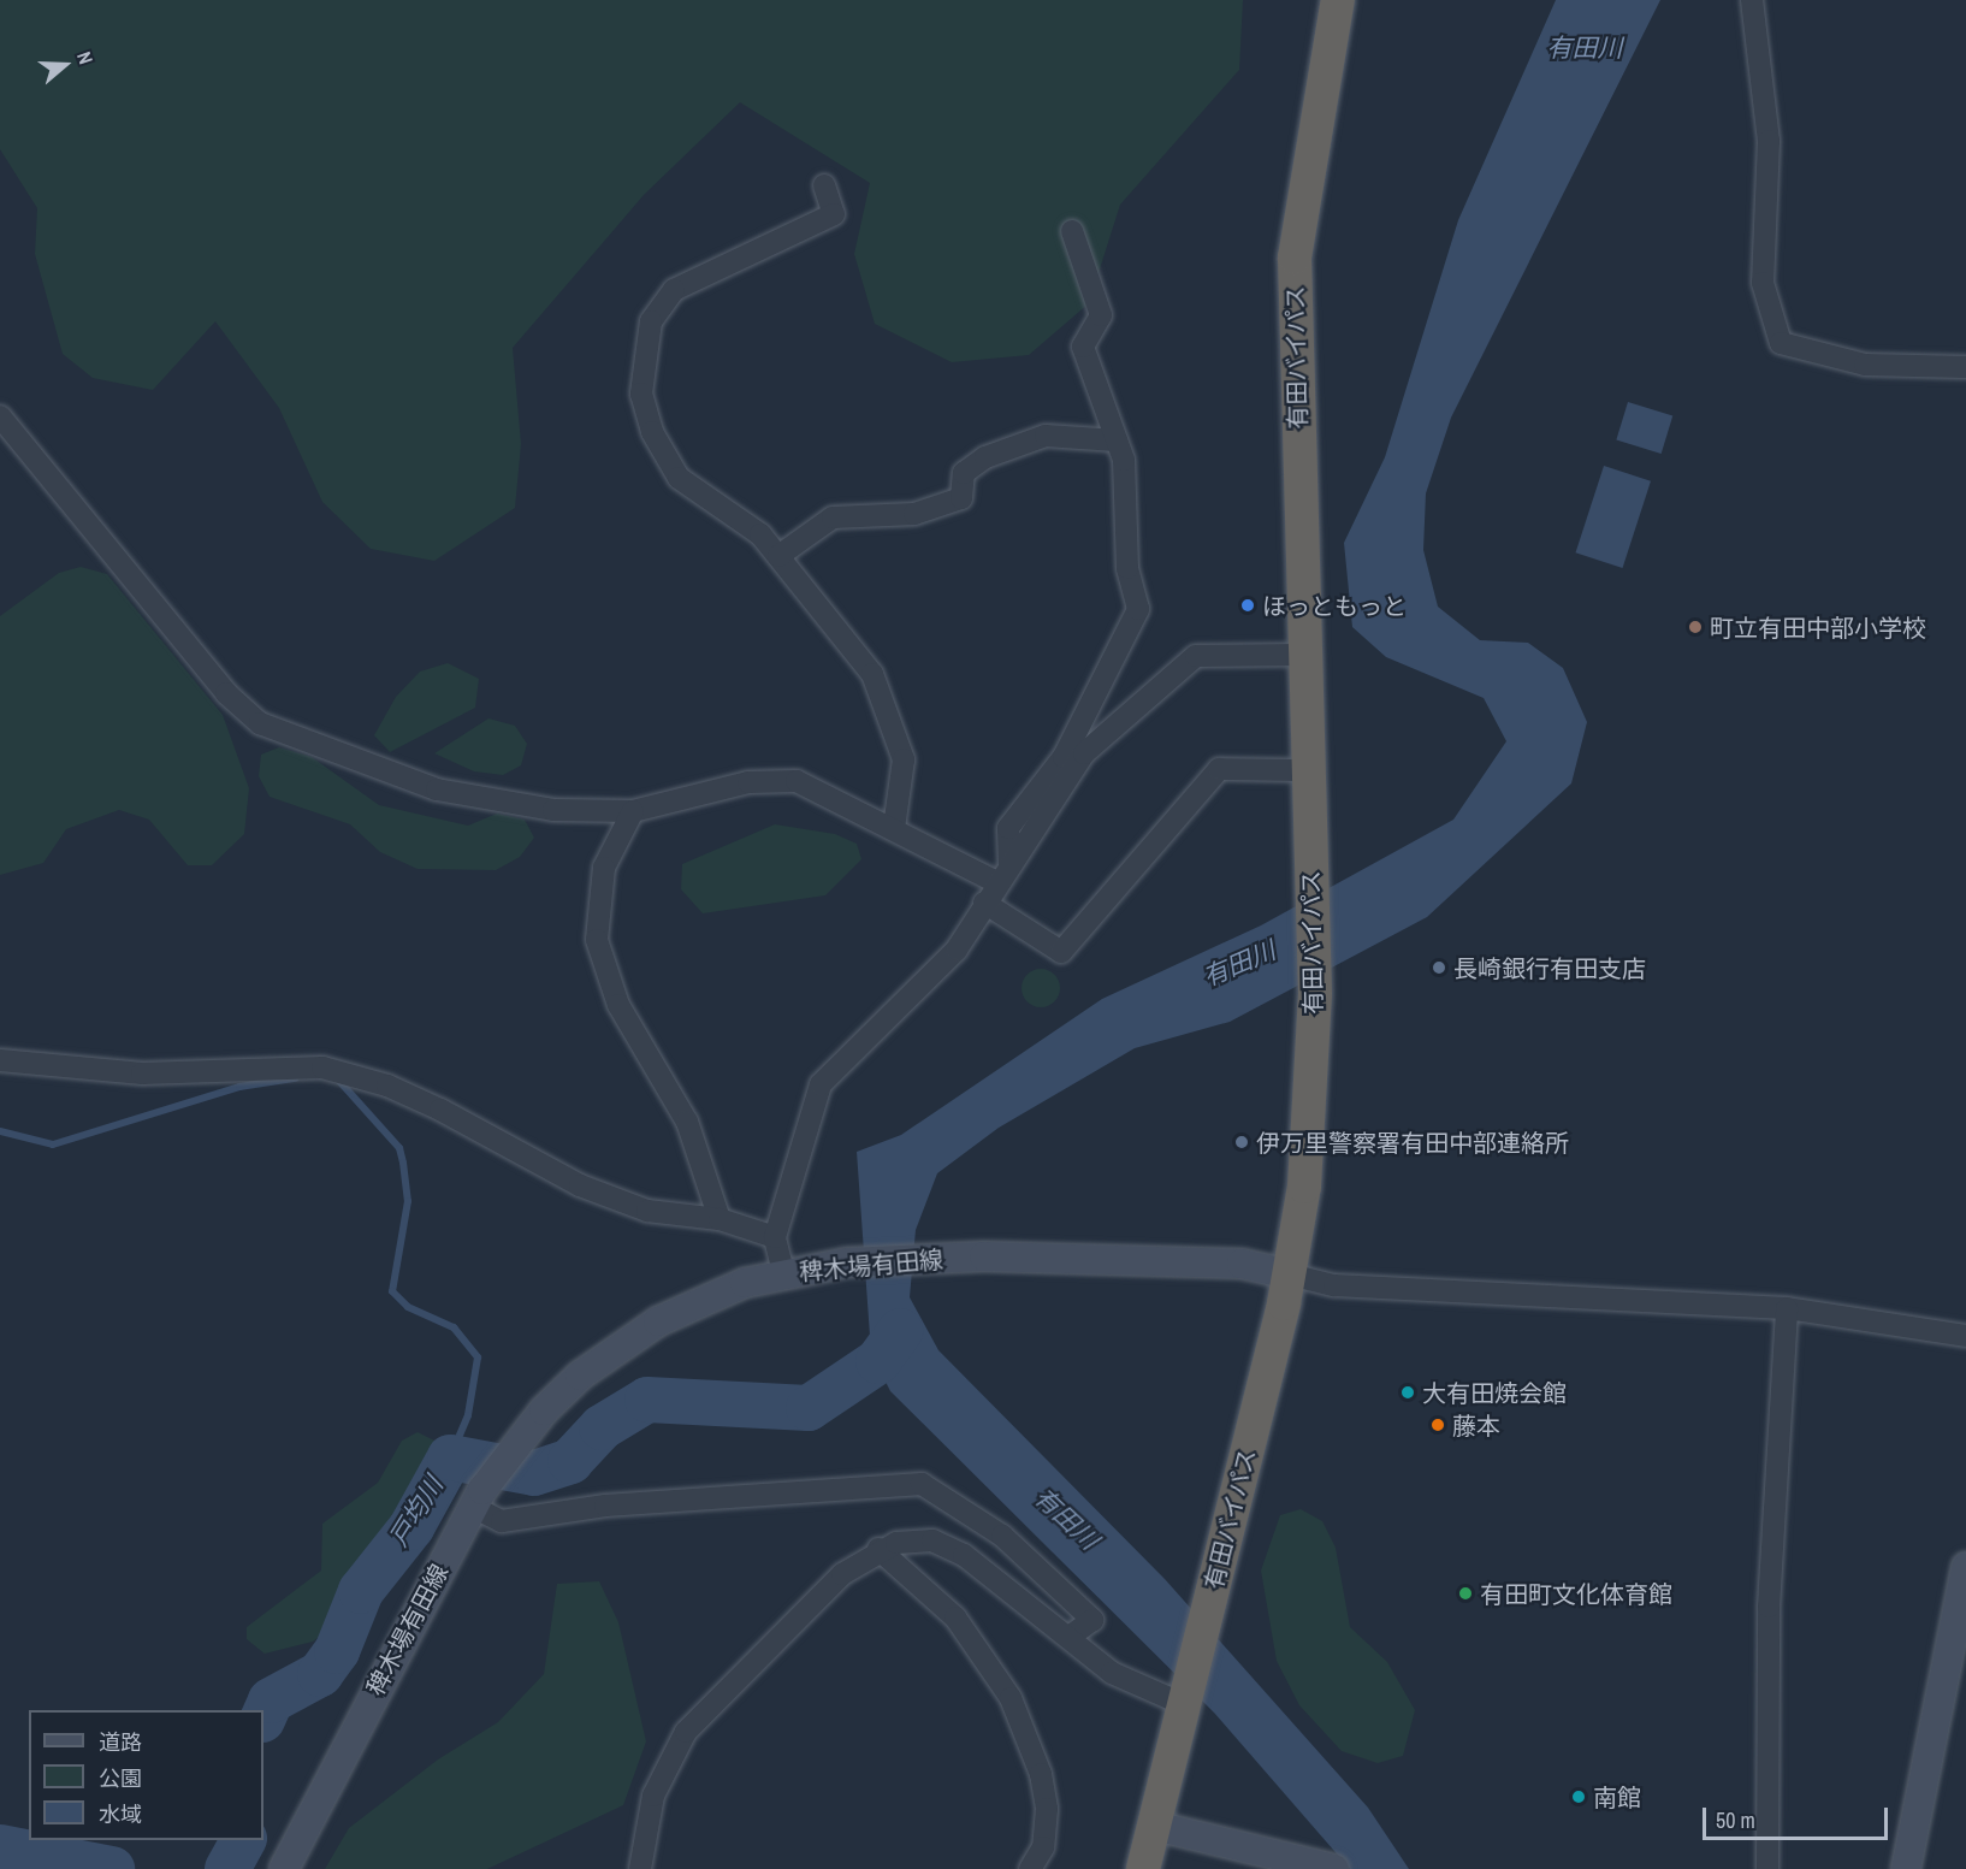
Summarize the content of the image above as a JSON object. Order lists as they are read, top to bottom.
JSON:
{
  "streets": {
    "highway": ["有田バイパス"],
    "main road": ["稗木場有田線"]
  },
  "crossings": [
    ["有田バイパス", "稗木場有田線"]
  ],
  "water": ["有田川", "戸均川"],
  "places": [
    "ほっともっと",
    "町立有田中部小学校",
    "長崎銀行有田支店",
    "伊万里警察署有田中部連絡所",
    "大有田焼会館",
    "藤本",
    "有田町文化体育館",
    "南館"
  ],
  "legend": ["道路", "公園", "水域"],
  "scale_bar": "50 m",
  "north": "right"
}
